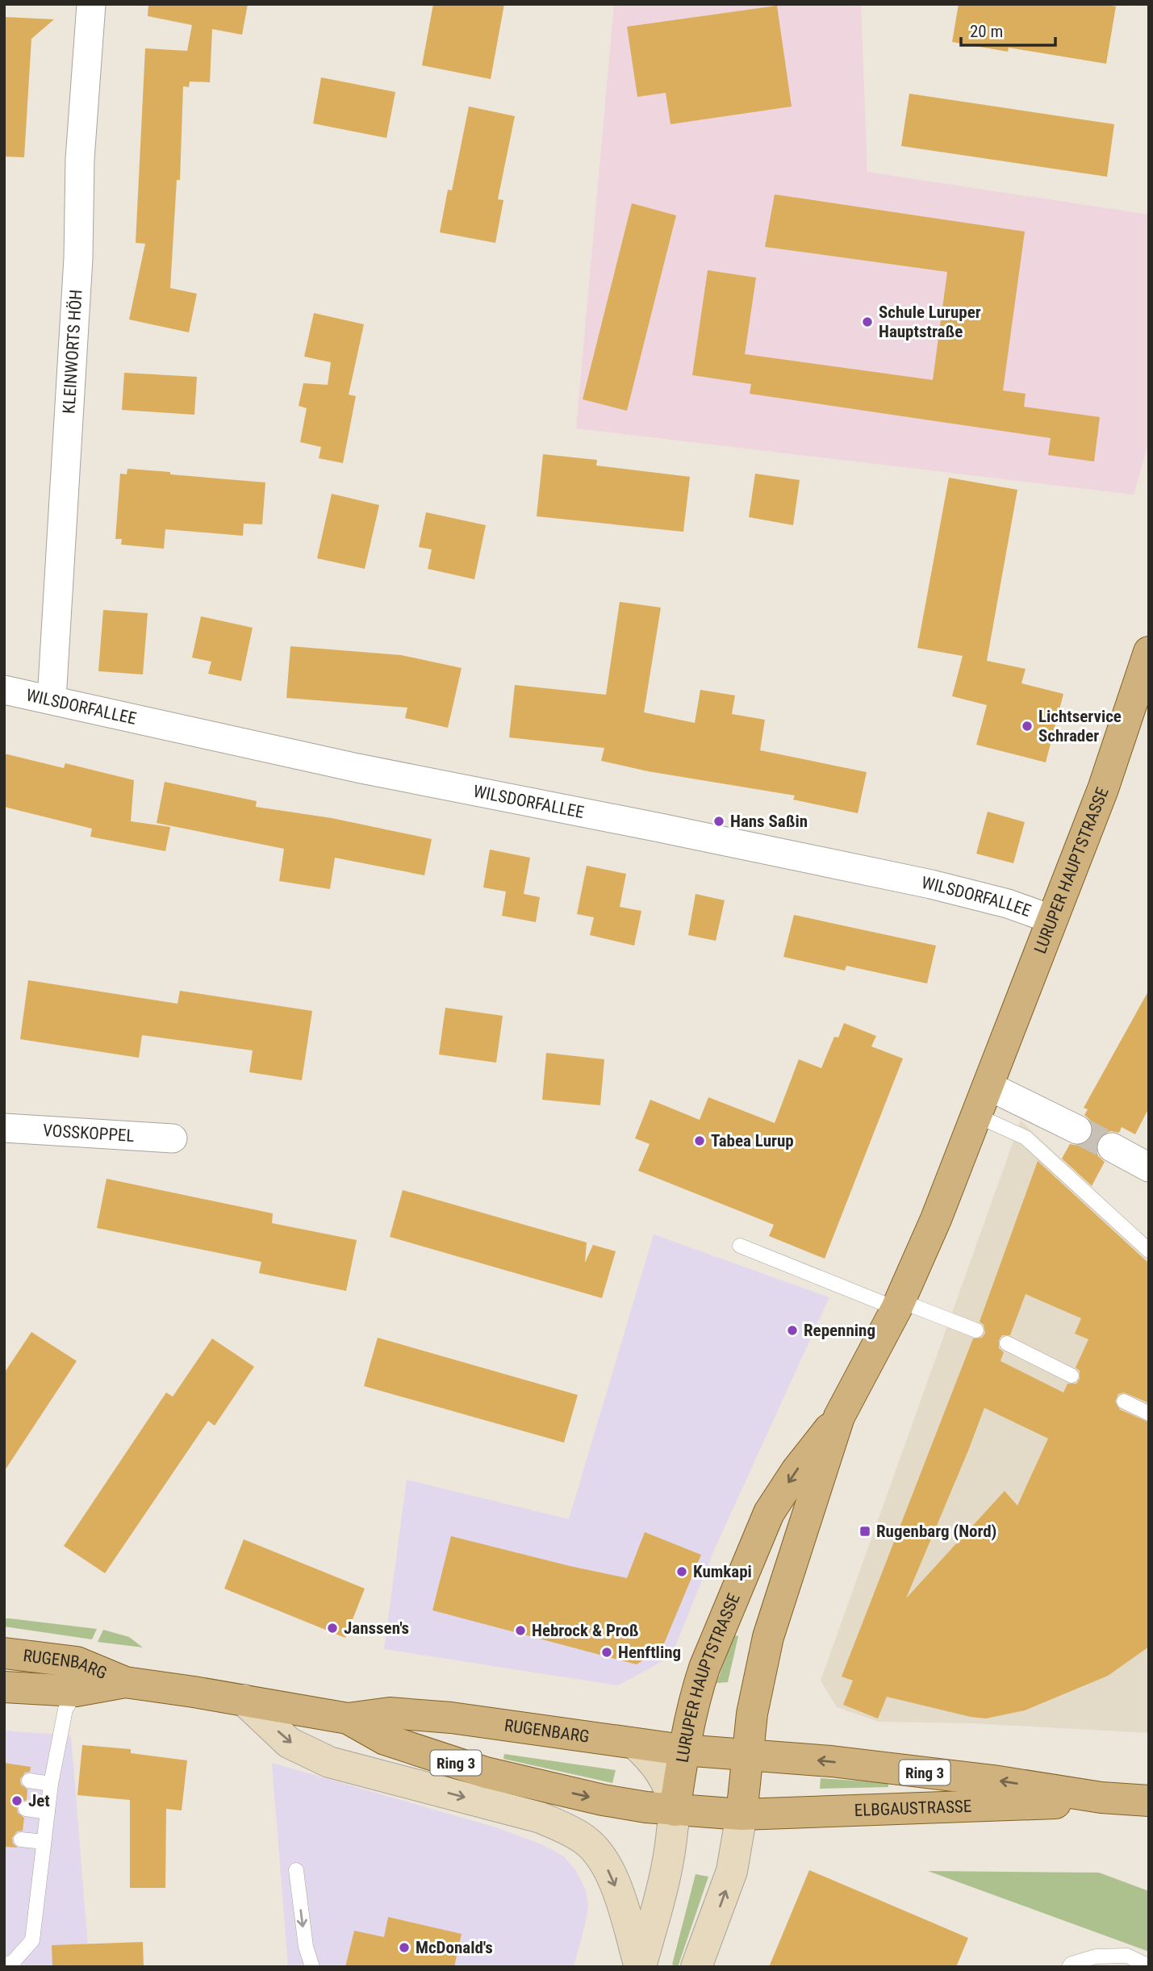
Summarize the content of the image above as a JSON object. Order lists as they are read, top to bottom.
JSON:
{
  "streets": {
    "main road": [
      "LURUPER HAUPTSTRASSE",
      "RUGENBARG",
      "Ring 3",
      "ELBGAUSTRASSE"
    ],
    "street": ["KLEINWORTS HÖH", "WILSDORFALLEE", "VOSSKOPPEL"]
  },
  "crossings": [
    ["KLEINWORTS HÖH", "WILSDORFALLEE"],
    ["WILSDORFALLEE", "LURUPER HAUPTSTRASSE"],
    ["LURUPER HAUPTSTRASSE", "RUGENBARG"],
    ["LURUPER HAUPTSTRASSE", "ELBGAUSTRASSE"],
    ["RUGENBARG", "ELBGAUSTRASSE"]
  ],
  "places": {
    "other": [
      "Schule Luruper Hauptstraße",
      "Lichtservice Schrader",
      "Hans Saßin",
      "Tabea Lurup",
      "Repenning",
      "Kumkapi",
      "Janssen's",
      "Hebrock & Proß",
      "Henftling",
      "Jet",
      "McDonald's"
    ],
    "transit": ["Rugenbarg (Nord)"]
  },
  "scale_bar": "20 m"
}
